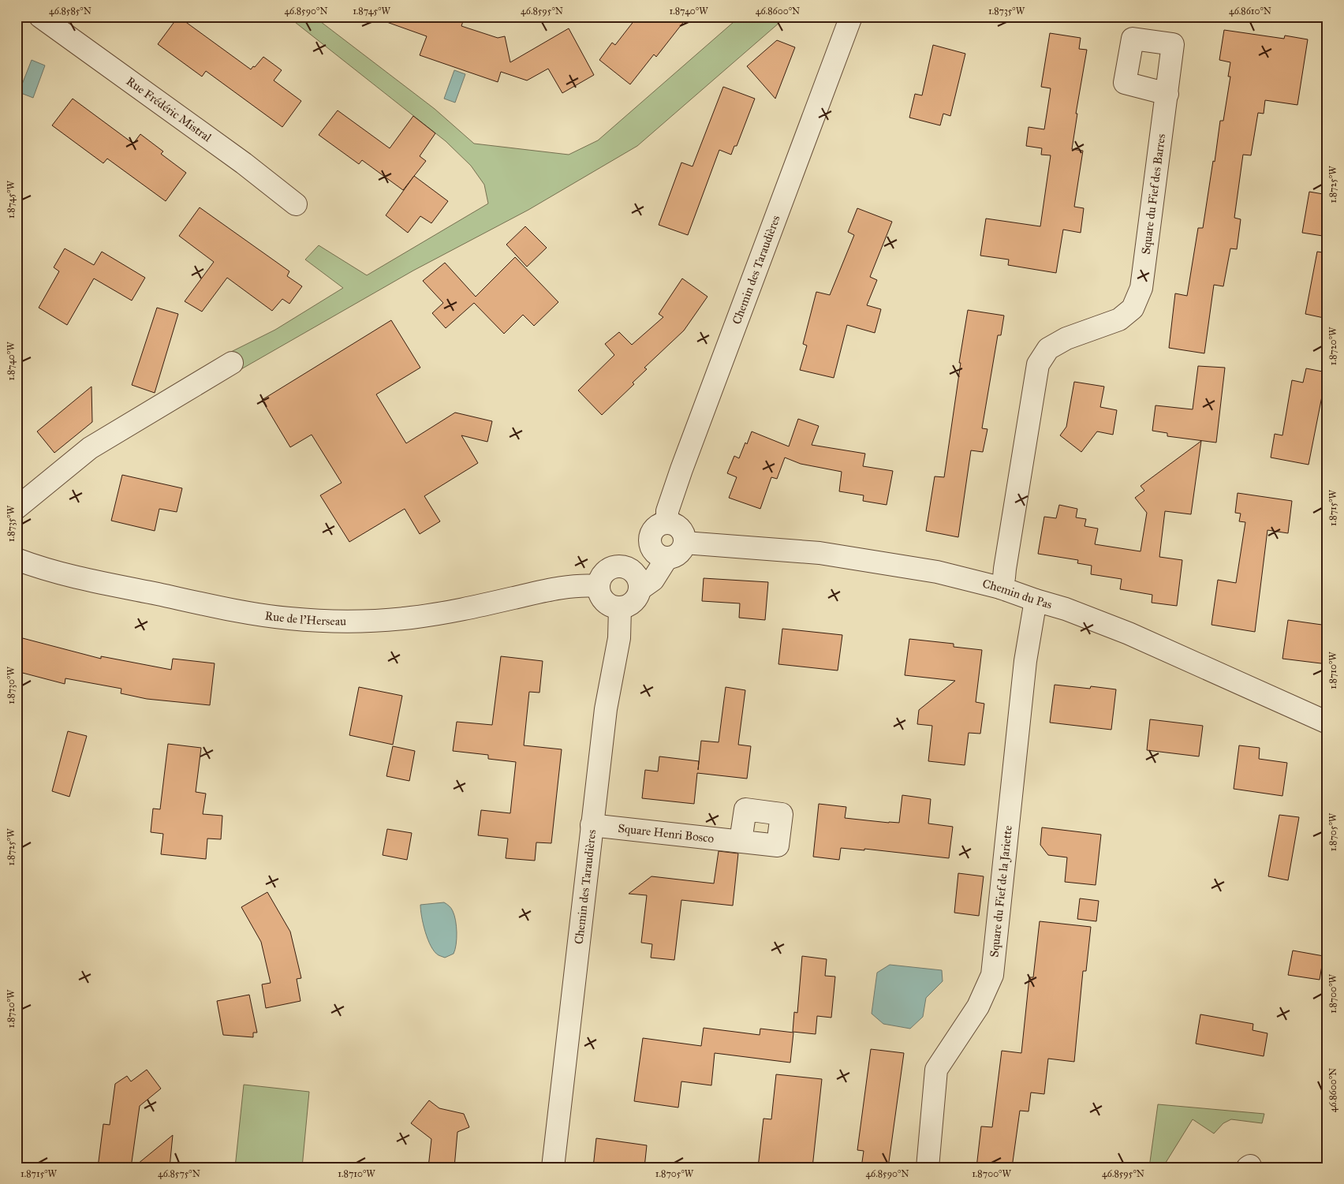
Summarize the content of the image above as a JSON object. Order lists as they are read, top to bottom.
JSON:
{
  "streets": {
    "street": [
      "Rue Frédéric Mistral",
      "Square du Fief des Barres",
      "Chemin des Taraudières",
      "Chemin du Pas",
      "Rue de l'Herseau",
      "Square Henri Bosco",
      "Square du Fief de la Jariette"
    ]
  },
  "crossings": [
    ["Square du Fief des Barres", "Chemin du Pas"],
    ["Chemin des Taraudières", "Chemin du Pas"],
    ["Chemin des Taraudières", "Rue de l'Herseau"],
    ["Chemin des Taraudières", "Square Henri Bosco"],
    ["Chemin du Pas", "Square du Fief de la Jariette"]
  ],
  "coordinates": [
    "46.8585°N",
    "46.8590°N",
    "1.8745°W",
    "46.8595°N",
    "1.8740°W",
    "46.8600°N",
    "1.8735°W",
    "46.8610°N",
    "1.8725°W",
    "1.8720°W",
    "1.8715°W",
    "1.8710°W",
    "1.8730°W",
    "1.8705°W",
    "1.8700°W",
    "46.8575°N"
  ]
}
